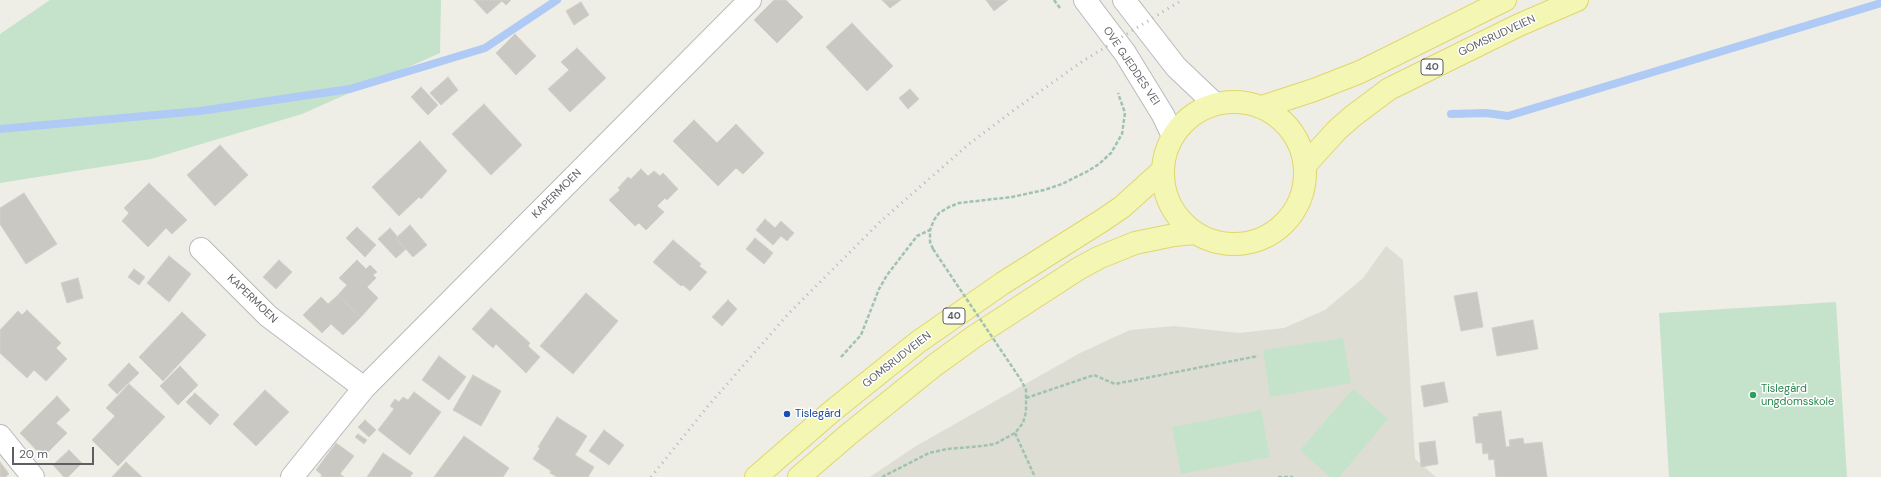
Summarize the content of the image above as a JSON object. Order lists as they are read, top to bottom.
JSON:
{
  "streets": {
    "main road": ["GOMSRUDVEIEN", "40"],
    "street": ["OVE GJEDDES VEI", "KAPERMOEN"]
  },
  "crossings": [
    ["GOMSRUDVEIEN", "OVE GJEDDES VEI"],
    ["GOMSRUDVEIEN", "40"],
    ["OVE GJEDDES VEI", "40"]
  ],
  "places": ["Tislegård ungdomsskole", "Tislegård"],
  "scale_bar": "20 m"
}
